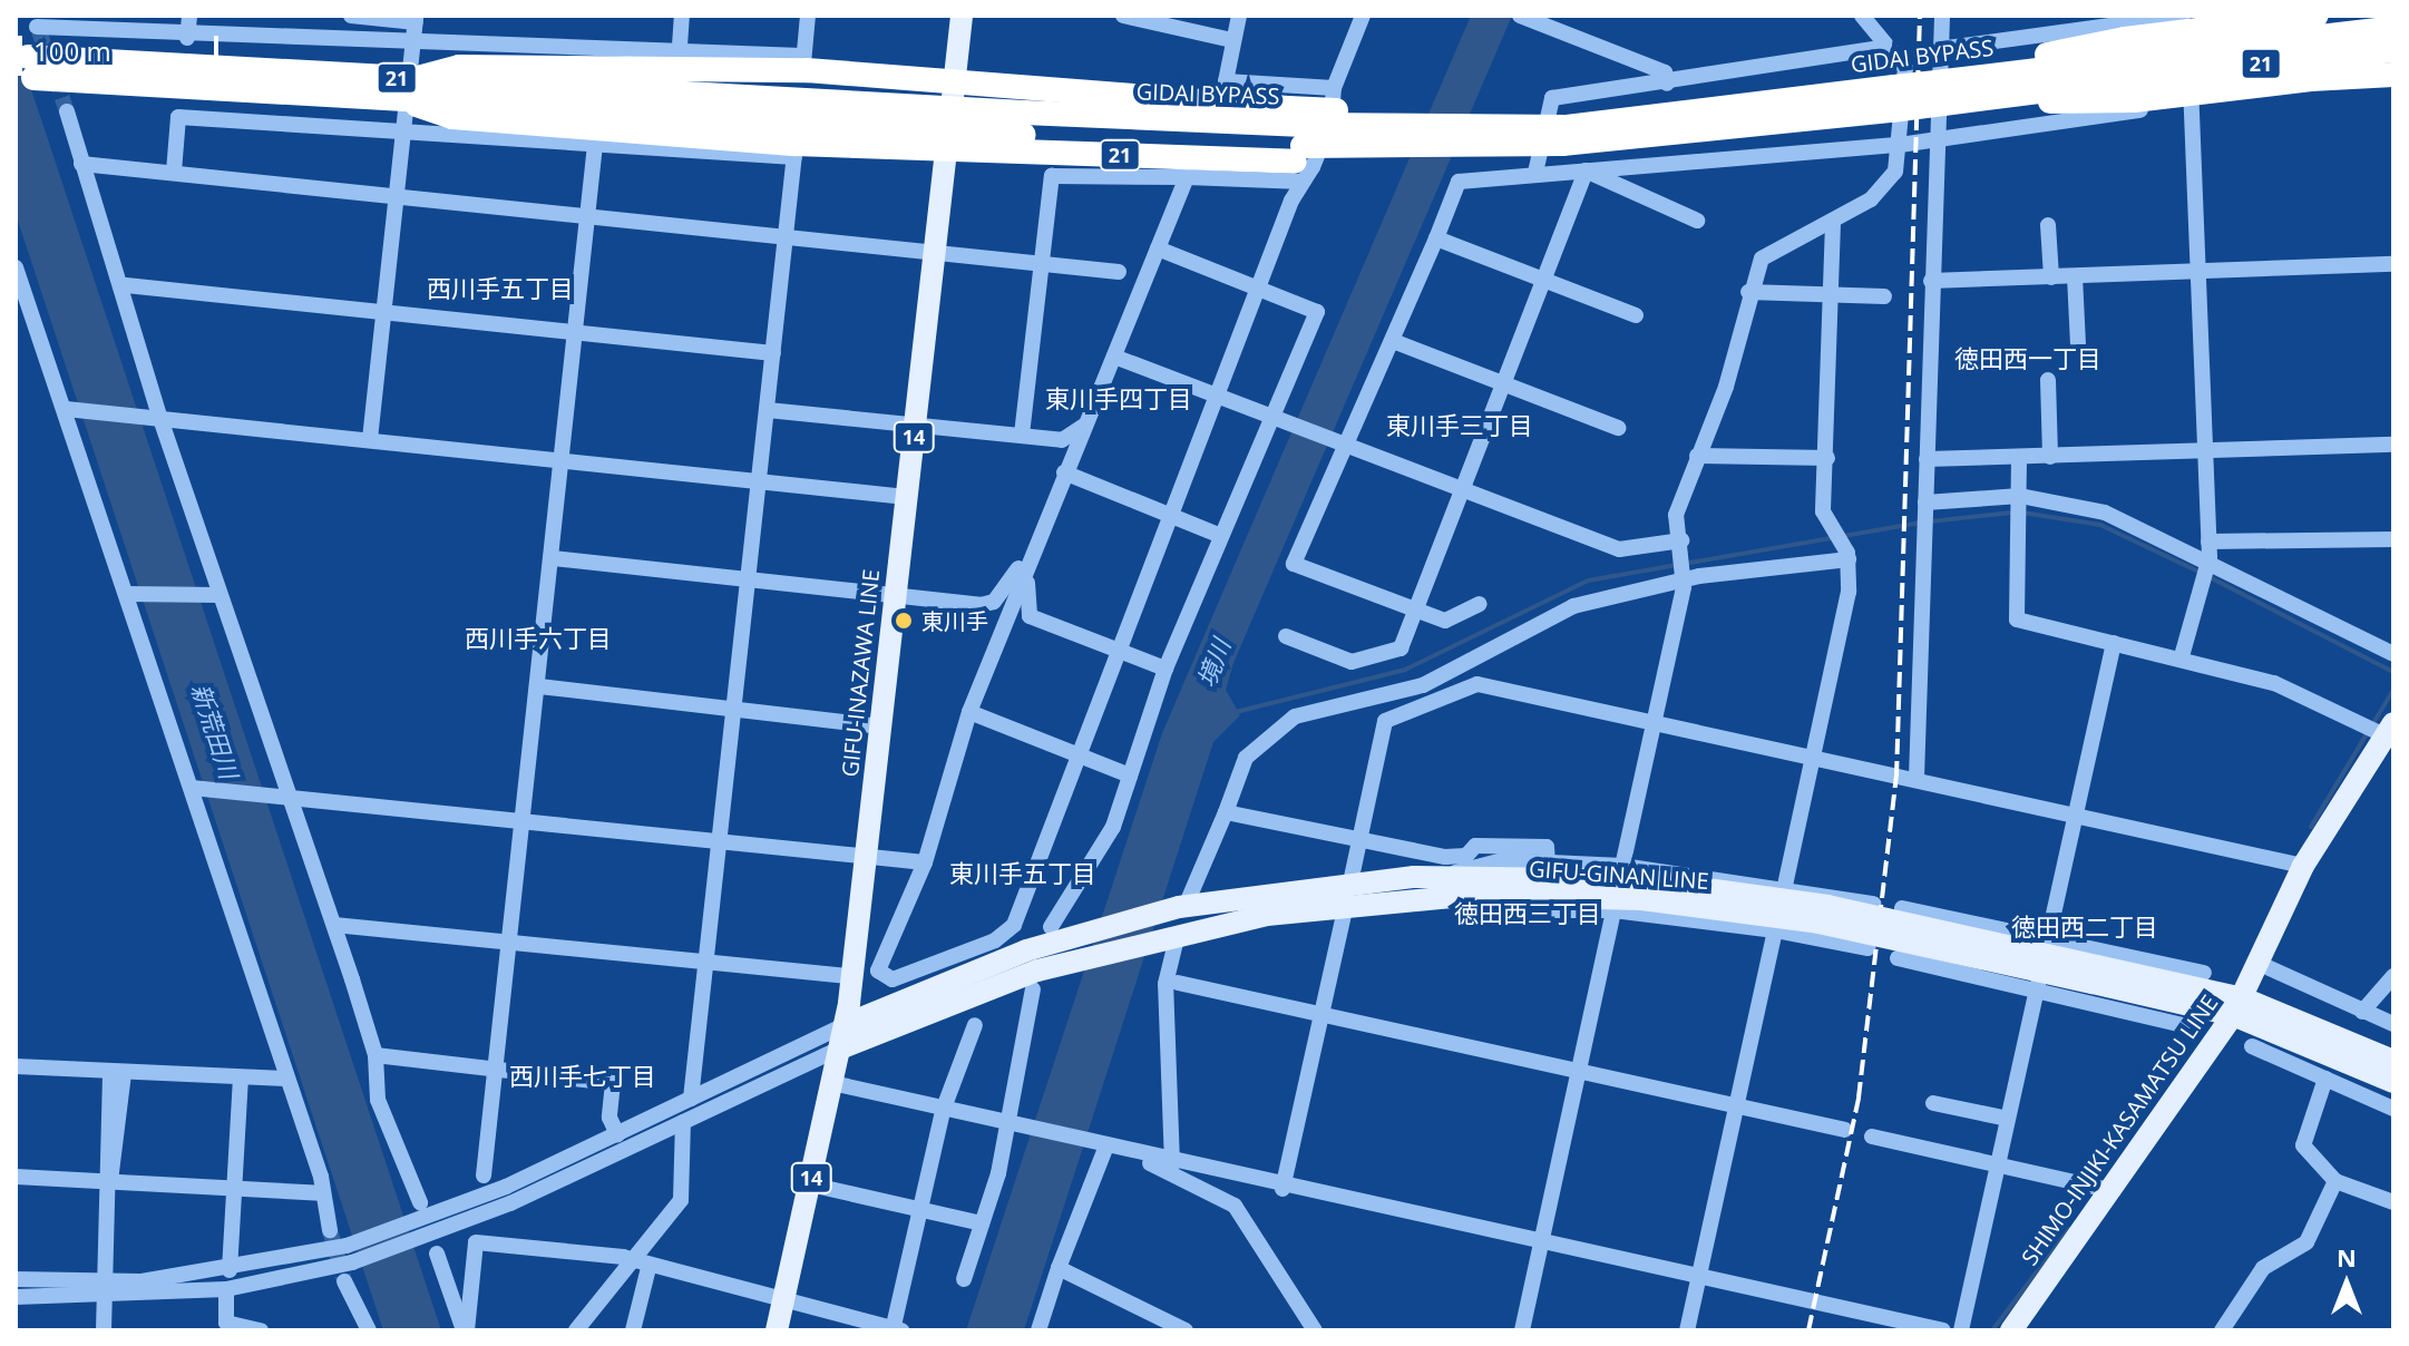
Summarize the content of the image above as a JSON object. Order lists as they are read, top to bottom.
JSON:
{
  "streets": {
    "highway": ["21"],
    "main road": [
      "14",
      "GIFU-INAZAWA LINE",
      "GIFU-GINAN LINE",
      "SHIMO-INJIKI-KASAMATSU LINE"
    ]
  },
  "crossings": [
    ["21", "GIFU-INAZAWA LINE"],
    ["GIFU-INAZAWA LINE", "GIFU-GINAN LINE"],
    ["GIFU-GINAN LINE", "SHIMO-INJIKI-KASAMATSU LINE"]
  ],
  "districts": [
    "西川手五丁目",
    "徳田西一丁目",
    "東川手四丁目",
    "東川手三丁目",
    "西川手六丁目",
    "東川手五丁目",
    "徳田西三丁目",
    "徳田西二丁目",
    "西川手七丁目"
  ],
  "water": ["境川", "新荒田川"],
  "places": ["東川手"],
  "scale_bar": "100 m",
  "north": "top"
}
